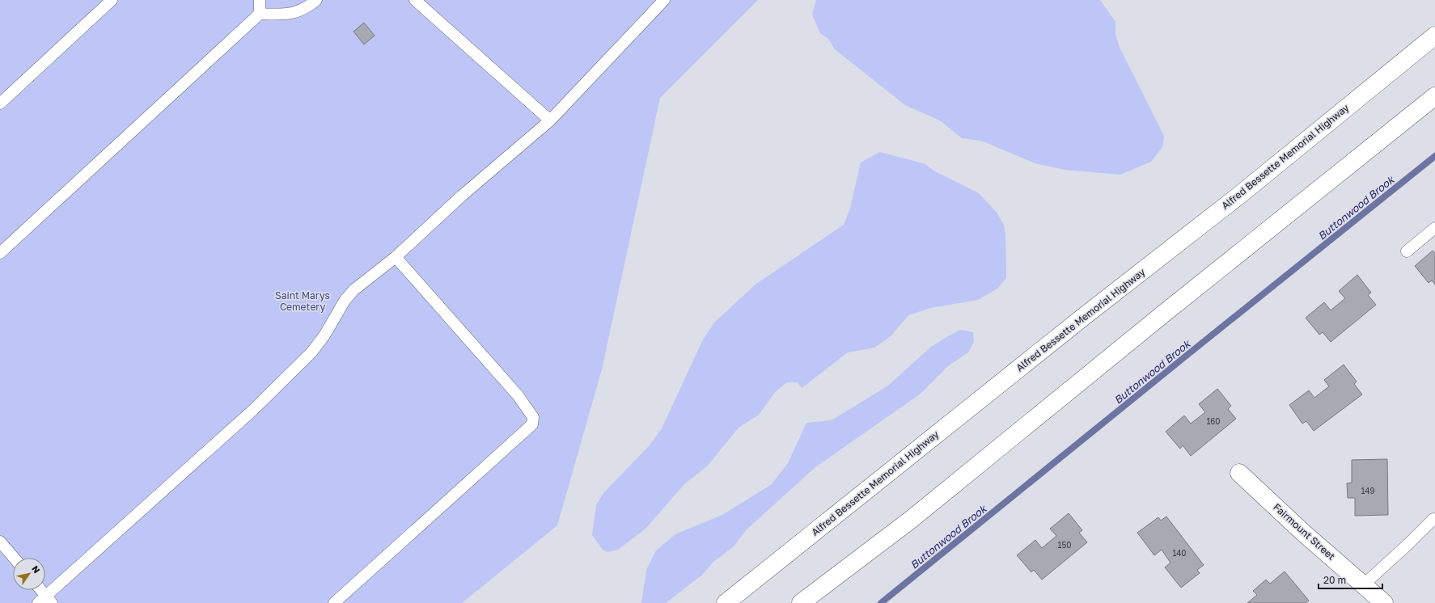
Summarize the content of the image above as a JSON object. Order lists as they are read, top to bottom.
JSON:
{
  "streets": {
    "main road": ["Alfred Bessette Memorial Highway", "Fairmount Street"]
  },
  "water": ["Buttonwood Brook"],
  "parks": ["Saint Marys Cemetery"],
  "house_numbers": [
    "160",
    "149",
    "150",
    "140"
  ],
  "scale_bar": "20 m",
  "north": "top right"
}
